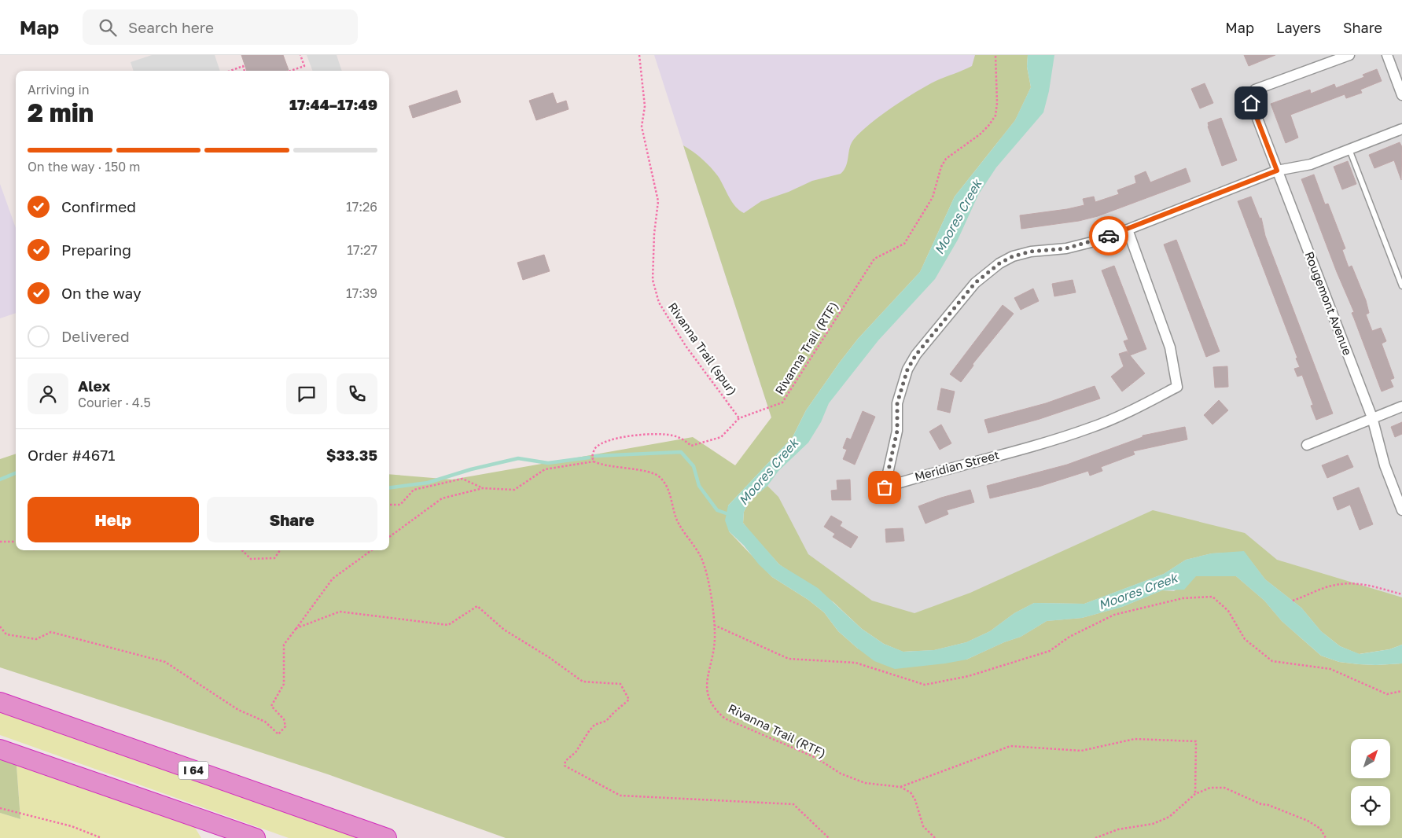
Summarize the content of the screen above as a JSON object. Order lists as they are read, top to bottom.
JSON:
{
  "streets": {
    "highway": ["I 64"],
    "street": ["Rougemont Avenue", "Meridian Street"],
    "path": ["Rivanna Trail (RTF)", "Rivanna Trail (spur)"]
  },
  "crossings": [
    ["Rougemont Avenue", "Meridian Street"],
    ["Rivanna Trail (RTF)", "Rivanna Trail (spur)"]
  ],
  "water": ["Moores Creek"],
  "north": "top right",
  "page": {
    "header": "Map",
    "search": "Search here",
    "nav": ["Map", "Layers", "Share"],
    "heading": ["2 min", "Arriving in", "17:44–17:49"],
    "panel": [
      "Alex",
      "Courier · 4.5",
      "Order #4671",
      "$33.35"
    ],
    "bar": "On the way · 150 m",
    "list": [
      ["Confirmed", "17:26"],
      ["Preparing", "17:27"],
      ["On the way", "17:39"],
      "Delivered"
    ],
    "buttons": ["Help", "Share"]
  }
}
